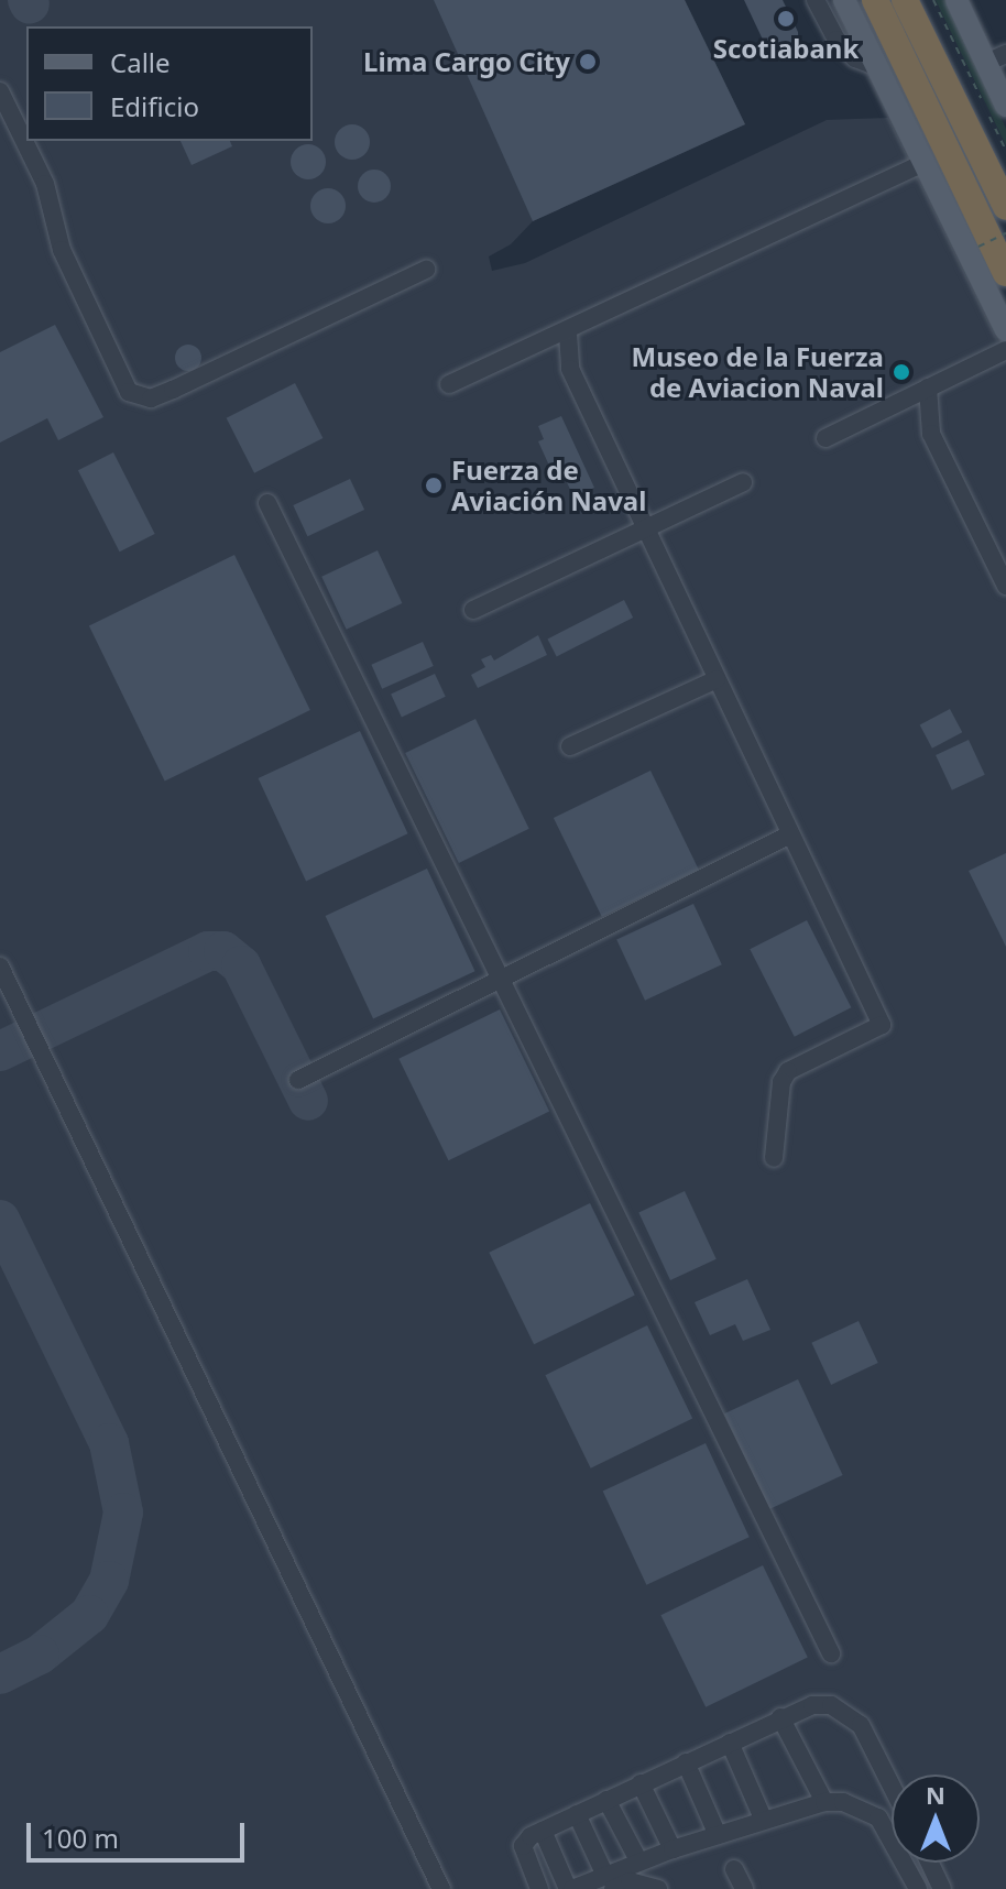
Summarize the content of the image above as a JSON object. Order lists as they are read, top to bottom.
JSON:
{
  "places": [
    "Scotiabank",
    "Lima Cargo City",
    "Museo de la Fuerza de Aviacion Naval",
    "Fuerza de Aviación Naval"
  ],
  "legend": ["Calle", "Edificio"],
  "scale_bar": "100 m",
  "north": "top"
}
